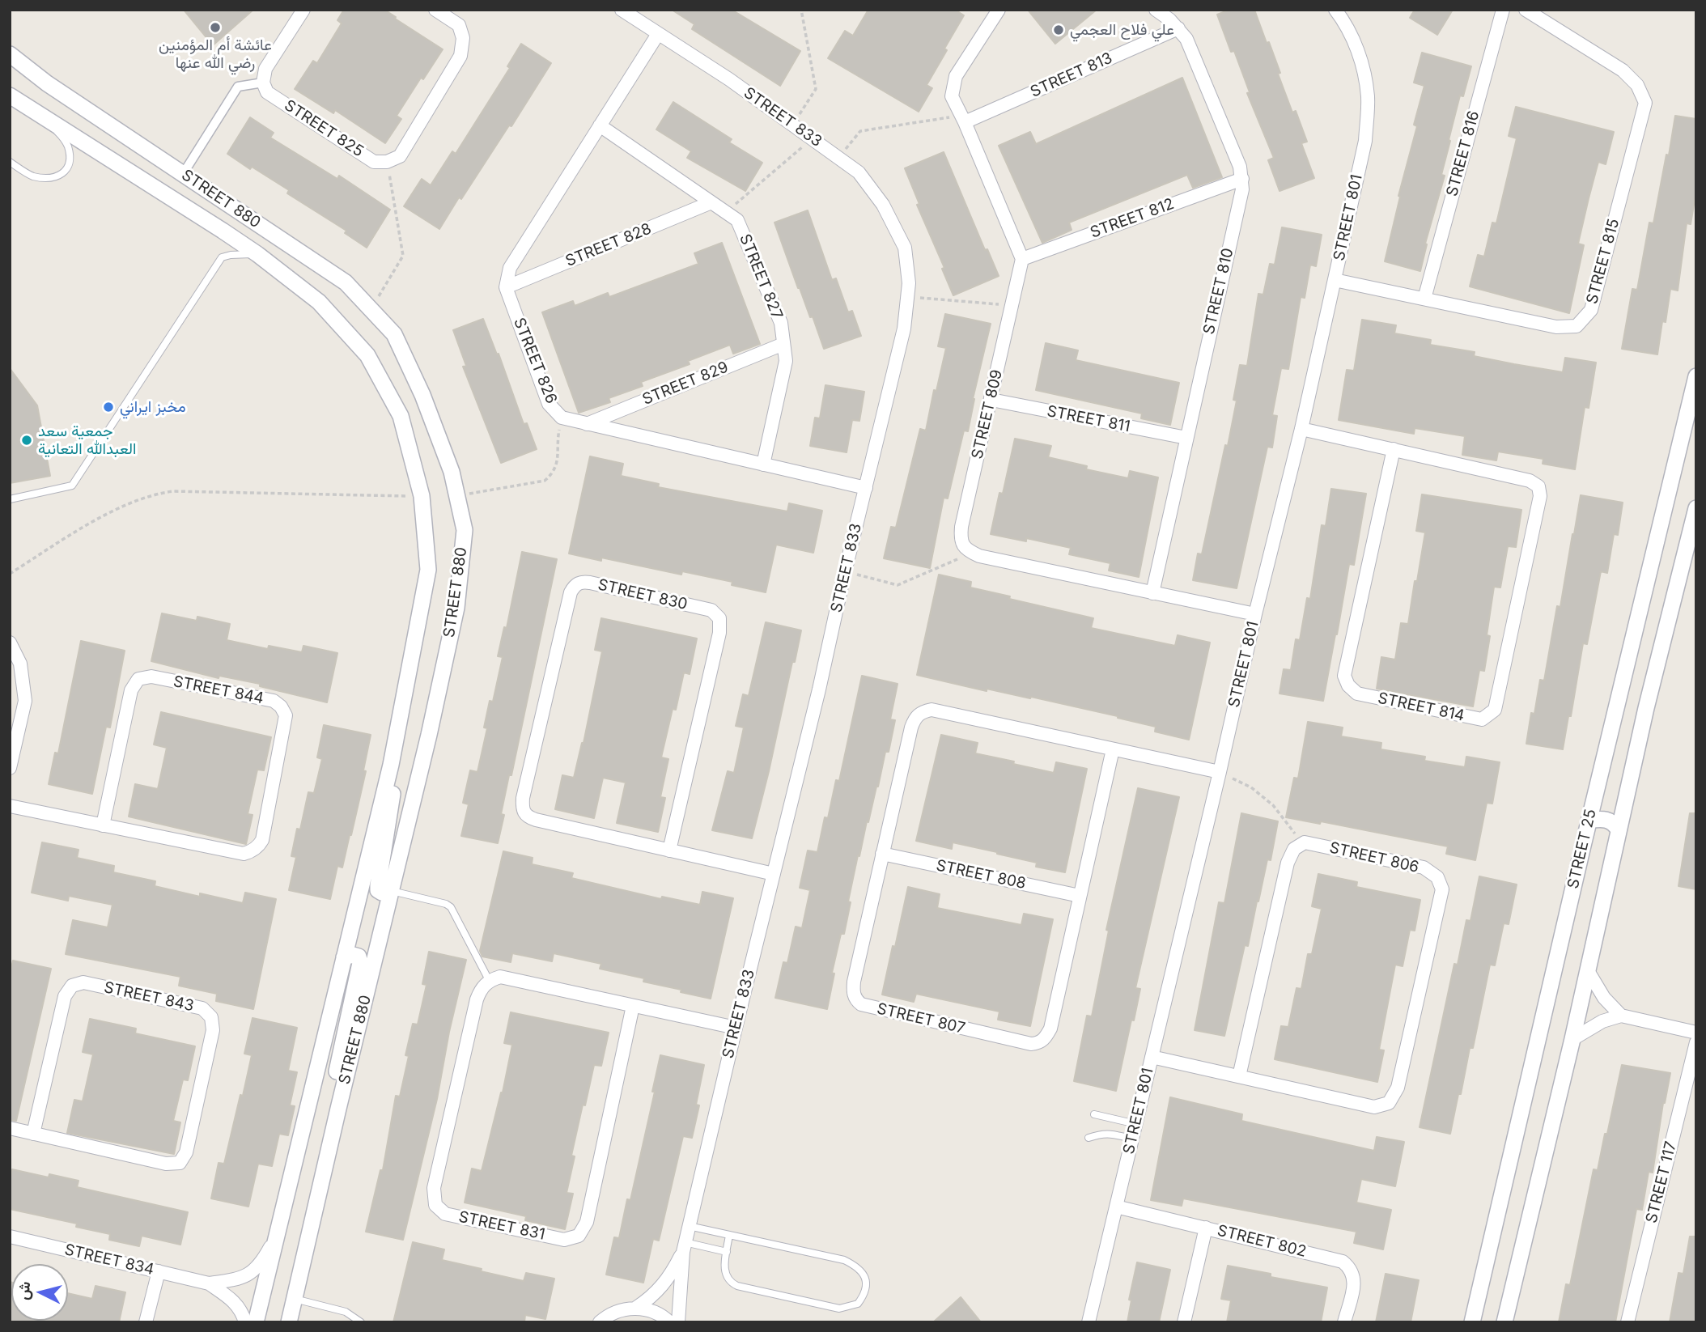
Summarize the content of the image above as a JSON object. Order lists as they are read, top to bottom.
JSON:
{
  "streets": {
    "street": [
      "STREET 813",
      "STREET 833",
      "STREET 825",
      "STREET 816",
      "STREET 880",
      "STREET 801",
      "STREET 812",
      "STREET 828",
      "STREET 815",
      "STREET 827",
      "STREET 810",
      "STREET 826",
      "STREET 829",
      "STREET 809",
      "STREET 811",
      "STREET 830",
      "STREET 844",
      "STREET 814",
      "STREET 25",
      "STREET 806",
      "STREET 808",
      "STREET 843",
      "STREET 807",
      "STREET 117",
      "STREET 831",
      "STREET 802",
      "STREET 834"
    ]
  },
  "crossings": [
    ["STREET 813", "STREET 810"],
    ["STREET 833", "STREET 826"],
    ["STREET 833", "STREET 830"],
    ["STREET 816", "STREET 815"],
    ["STREET 880", "STREET 834"],
    ["STREET 801", "STREET 815"],
    ["STREET 801", "STREET 814"],
    ["STREET 801", "STREET 806"],
    ["STREET 801", "STREET 807"],
    ["STREET 801", "STREET 802"],
    ["STREET 812", "STREET 810"],
    ["STREET 812", "STREET 809"],
    ["STREET 828", "STREET 827"],
    ["STREET 828", "STREET 826"],
    ["STREET 827", "STREET 826"],
    ["STREET 827", "STREET 829"],
    ["STREET 810", "STREET 811"],
    ["STREET 826", "STREET 829"],
    ["STREET 809", "STREET 811"],
    ["STREET 808", "STREET 807"]
  ],
  "places": [
    "عائشة أم المؤمنين رضي الله عنها",
    "علي فلاح العجمي",
    "مخبز ايراني",
    "جمعية سعد العبدالله التعانية"
  ],
  "north": "left"
}
